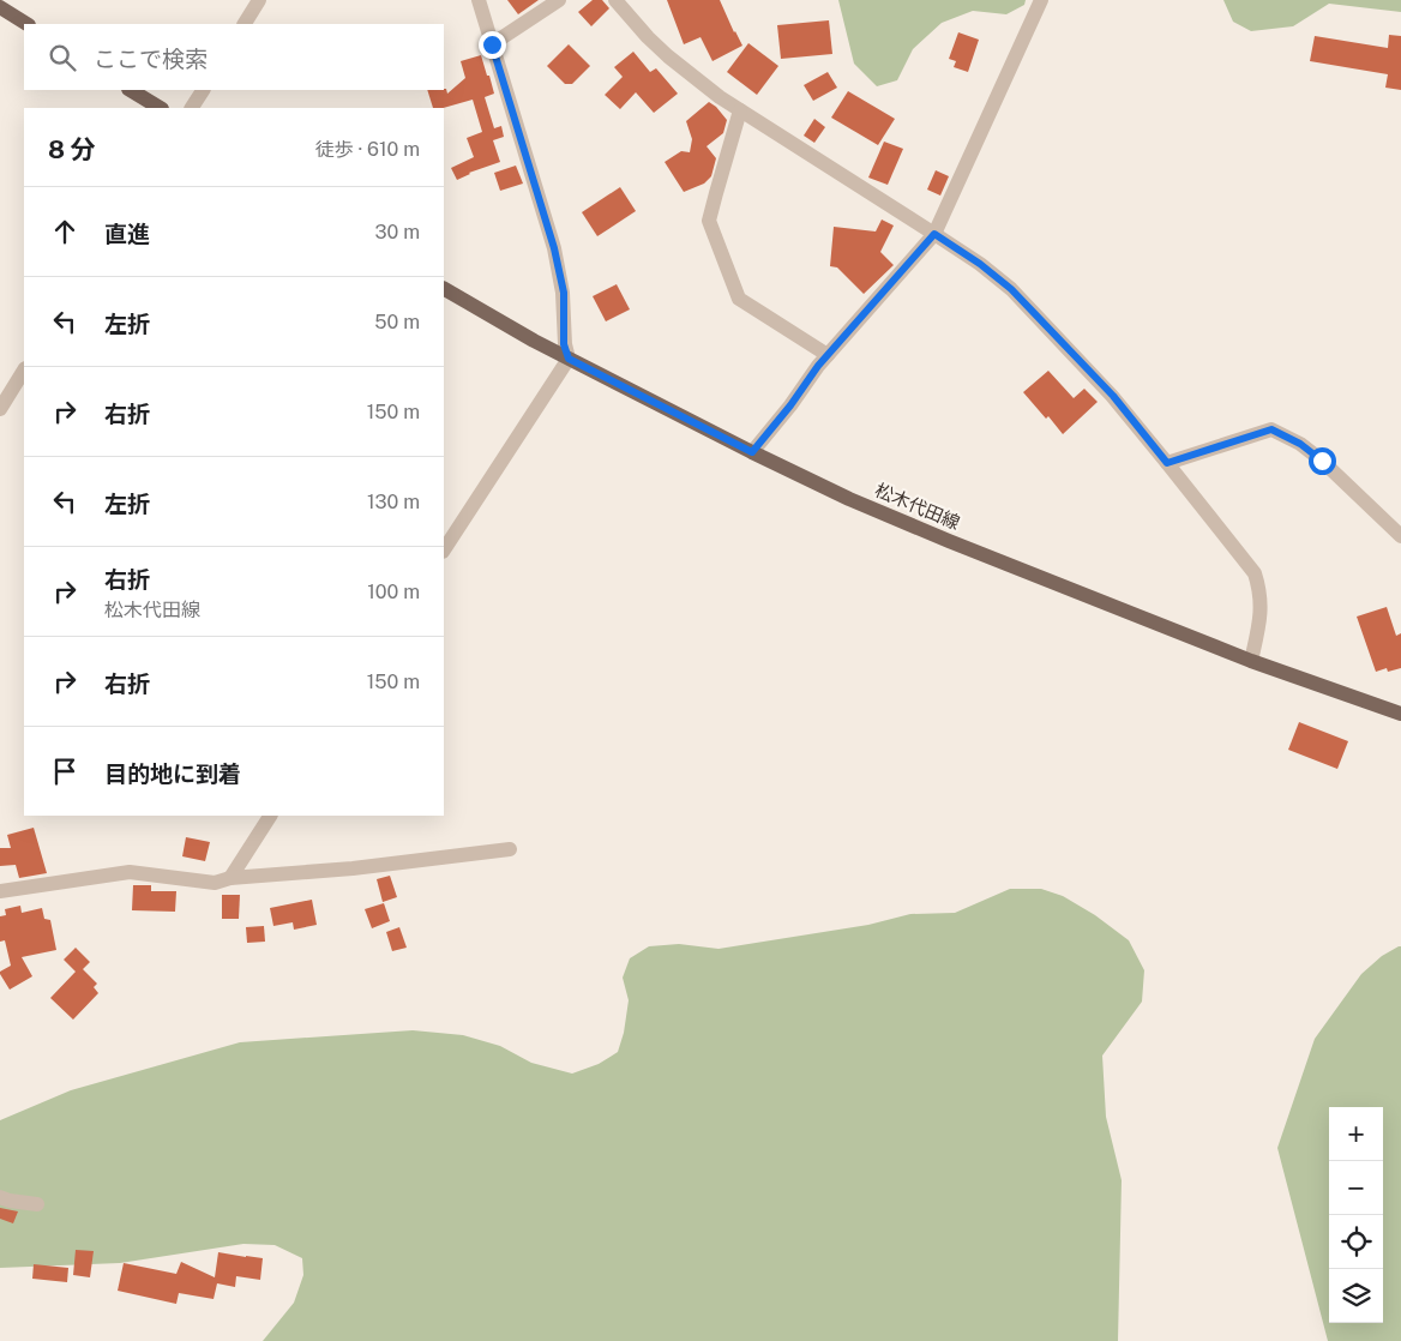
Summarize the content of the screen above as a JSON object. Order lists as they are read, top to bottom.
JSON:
{
  "streets": {
    "main road": ["松木代田線"]
  },
  "page": {
    "search": "ここで検索",
    "heading": ["8 分", "徒歩 · 610 m"],
    "list": [
      ["直進", "30 m"],
      ["左折", "50 m"],
      ["右折", "150 m"],
      ["左折", "130 m"],
      ["右折", "松木代田線", "100 m"],
      ["右折", "150 m"],
      "目的地に到着"
    ],
    "map_buttons": ["+", "−"]
  }
}
